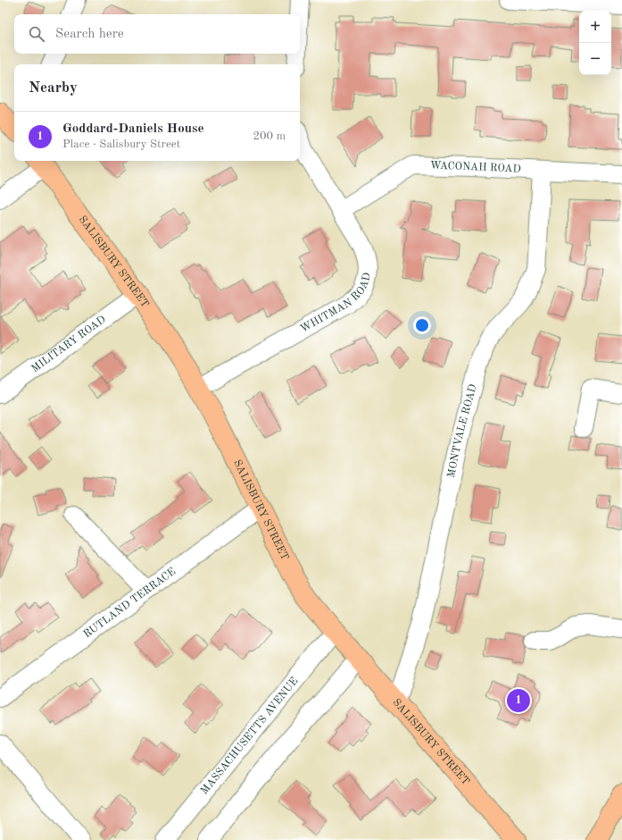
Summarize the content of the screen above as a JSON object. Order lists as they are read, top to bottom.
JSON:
{
  "streets": {
    "main road": ["SALISBURY STREET"],
    "street": [
      "WACONAH ROAD",
      "WHITMAN ROAD",
      "MILITARY ROAD",
      "MONTVALE ROAD",
      "RUTLAND TERRACE",
      "MASSACHUSETTS AVENUE"
    ]
  },
  "crossings": [
    ["WACONAH ROAD", "WHITMAN ROAD"],
    ["WACONAH ROAD", "MONTVALE ROAD"],
    ["SALISBURY STREET", "WHITMAN ROAD"],
    ["SALISBURY STREET", "MILITARY ROAD"],
    ["SALISBURY STREET", "MONTVALE ROAD"],
    ["SALISBURY STREET", "RUTLAND TERRACE"],
    ["SALISBURY STREET", "MASSACHUSETTS AVENUE"]
  ],
  "page": {
    "map_buttons": ["+", "−"],
    "search": "Search here",
    "heading": "Nearby",
    "list": [
      {
        "mark": "1",
        "name": "Goddard-Daniels House",
        "note": "Place · Salisbury Street",
        "value": "200 m"
      }
    ],
    "pins": "1"
  }
}
